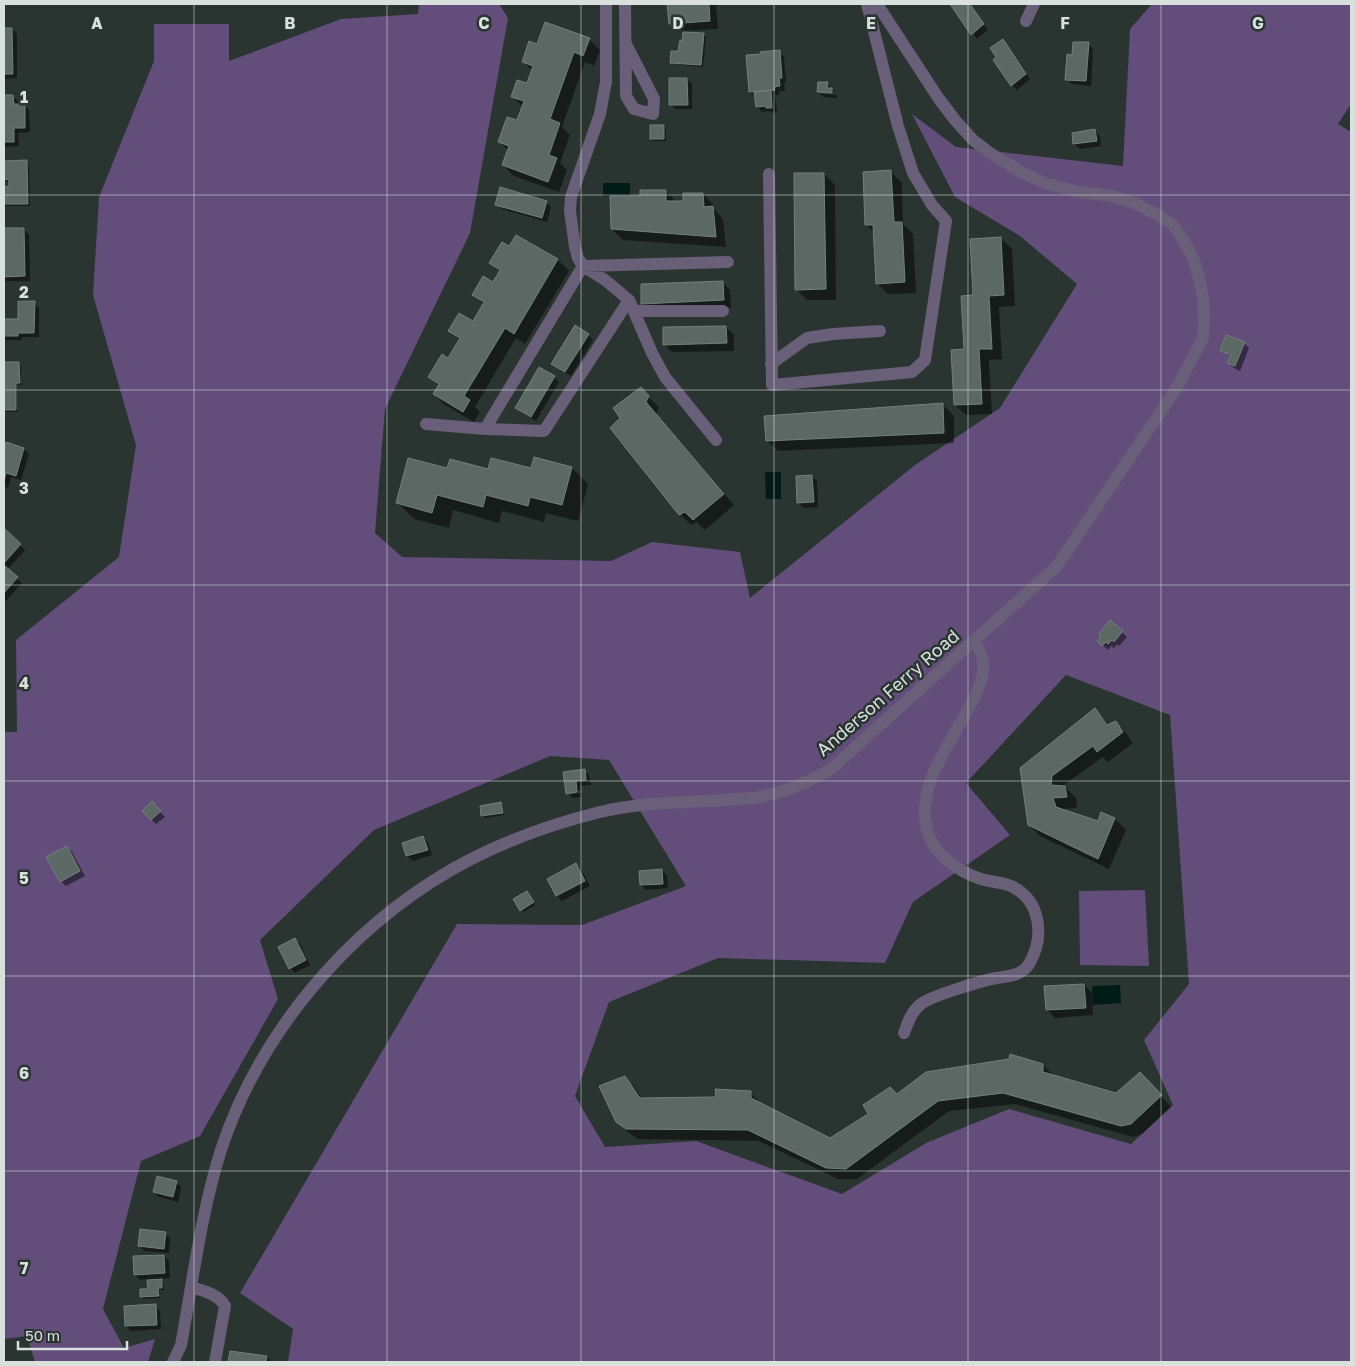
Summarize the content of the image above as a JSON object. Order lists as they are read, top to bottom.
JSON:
{
  "streets": {
    "street": ["Anderson Ferry Road"]
  },
  "scale_bar": "50 m",
  "grid": {
    "columns": [
      "A",
      "B",
      "C",
      "D",
      "E",
      "F",
      "G"
    ],
    "rows": [
      "1",
      "2",
      "3",
      "4",
      "5",
      "6",
      "7"
    ]
  }
}
